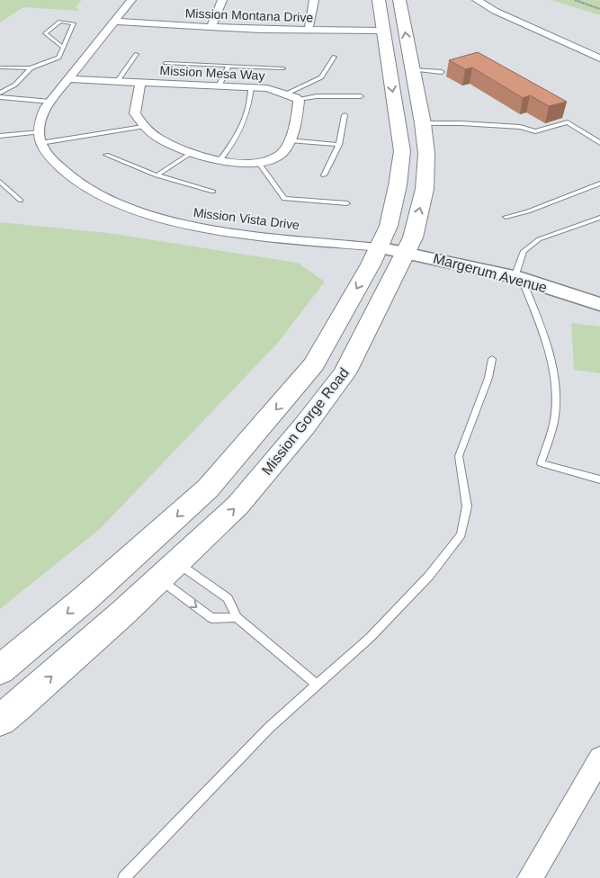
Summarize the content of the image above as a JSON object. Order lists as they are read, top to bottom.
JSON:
{
  "streets": {
    "main road": ["Mission Gorge Road"],
    "street": [
      "Mission Montana Drive",
      "Mission Mesa Way",
      "Mission Vista Drive",
      "Margerum Avenue"
    ]
  },
  "crossings": [
    ["Mission Montana Drive", "Mission Gorge Road"],
    ["Mission Vista Drive", "Margerum Avenue"],
    ["Mission Vista Drive", "Mission Gorge Road"],
    ["Margerum Avenue", "Mission Gorge Road"]
  ]
}
